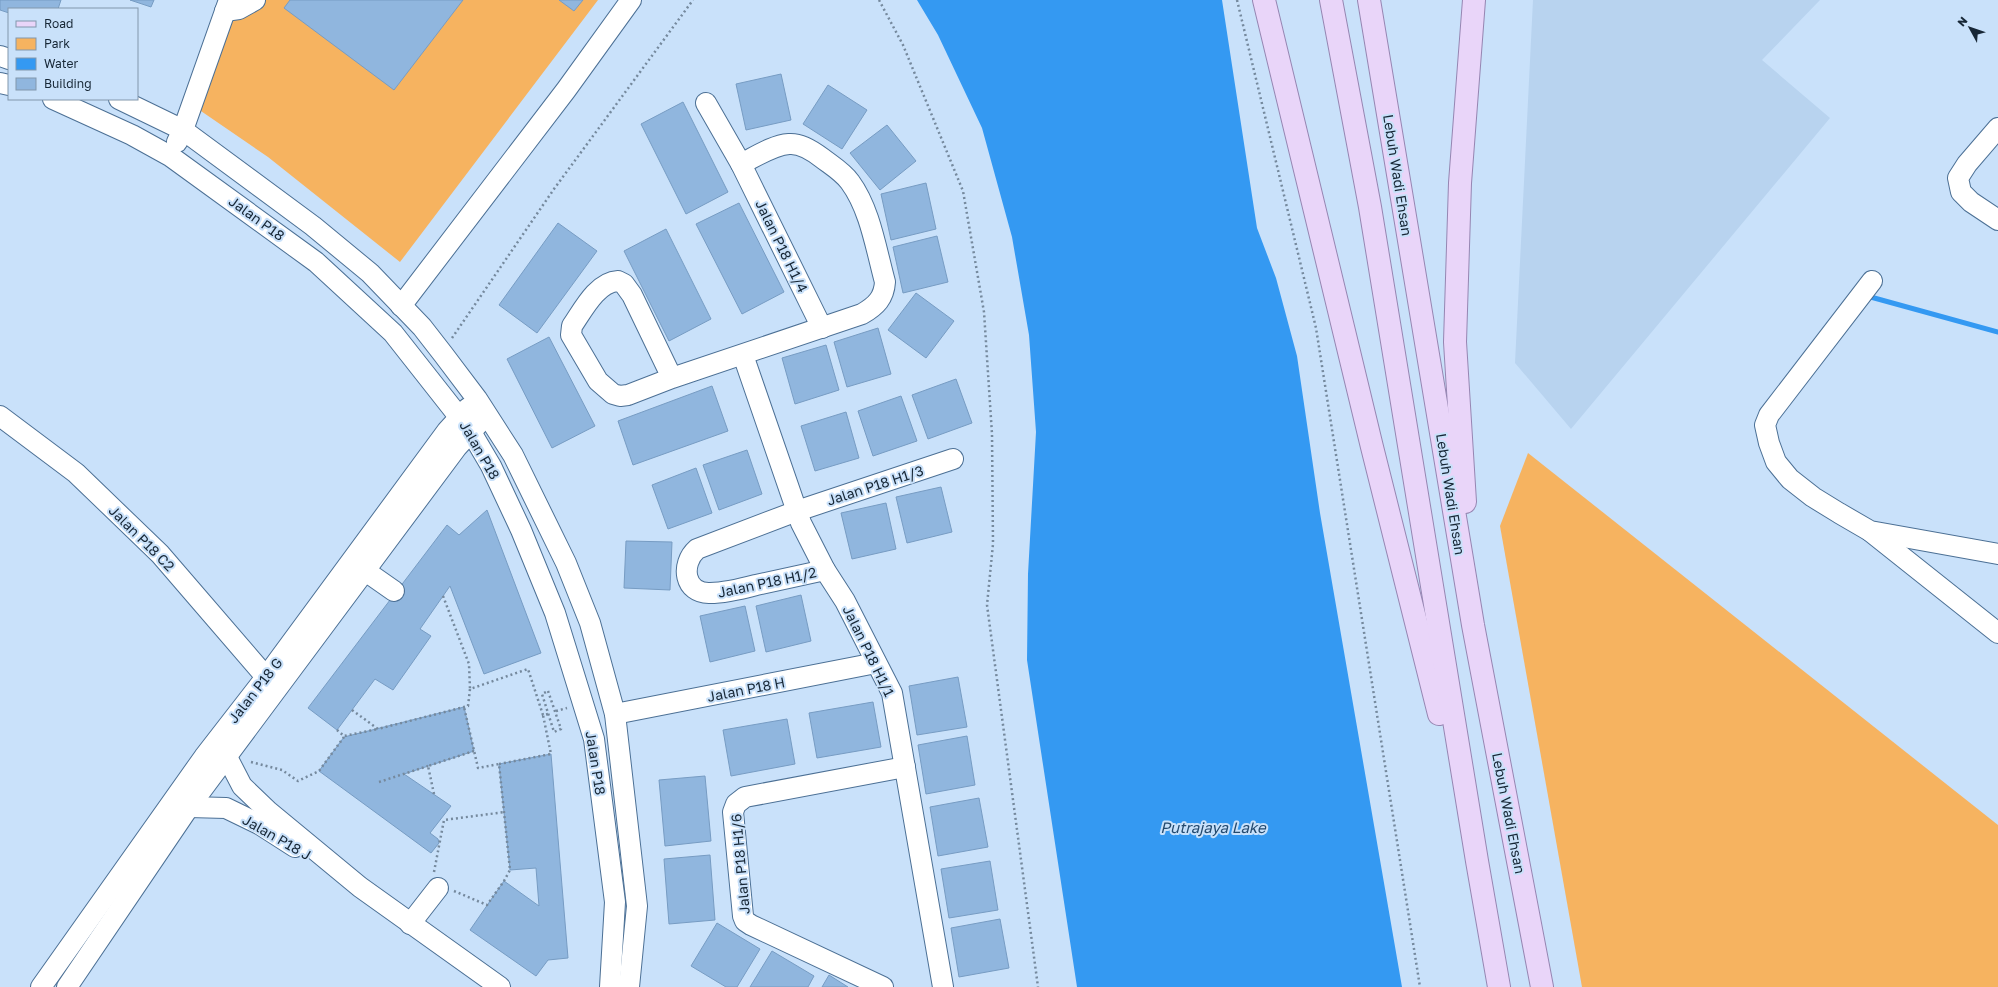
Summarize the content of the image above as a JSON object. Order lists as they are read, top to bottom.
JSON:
{
  "streets": {
    "main road": ["Lebuh Wadi Ehsan"],
    "street": [
      "Jalan P18",
      "Jalan P18 H1/4",
      "Jalan P18 H1/3",
      "Jalan P18 C2",
      "Jalan P18 H1/2",
      "Jalan P18 H1/1",
      "Jalan P18 H",
      "Jalan P18 G",
      "Jalan P18 J",
      "Jalan P18 H1/6"
    ]
  },
  "crossings": [
    ["Jalan P18", "Jalan P18 H"],
    ["Jalan P18", "Jalan P18 G"],
    ["Jalan P18 H1/3", "Jalan P18 H1/2"],
    ["Jalan P18 H1/3", "Jalan P18 H1/1"],
    ["Jalan P18 C2", "Jalan P18 G"],
    ["Jalan P18 H1/2", "Jalan P18 H1/1"],
    ["Jalan P18 H1/1", "Jalan P18 H"],
    ["Jalan P18 H1/1", "Jalan P18 H1/6"],
    ["Jalan P18 G", "Jalan P18 J"]
  ],
  "water": ["Putrajaya Lake"],
  "legend": [
    "Road",
    "Park",
    "Water",
    "Building"
  ],
  "north": "top left"
}
